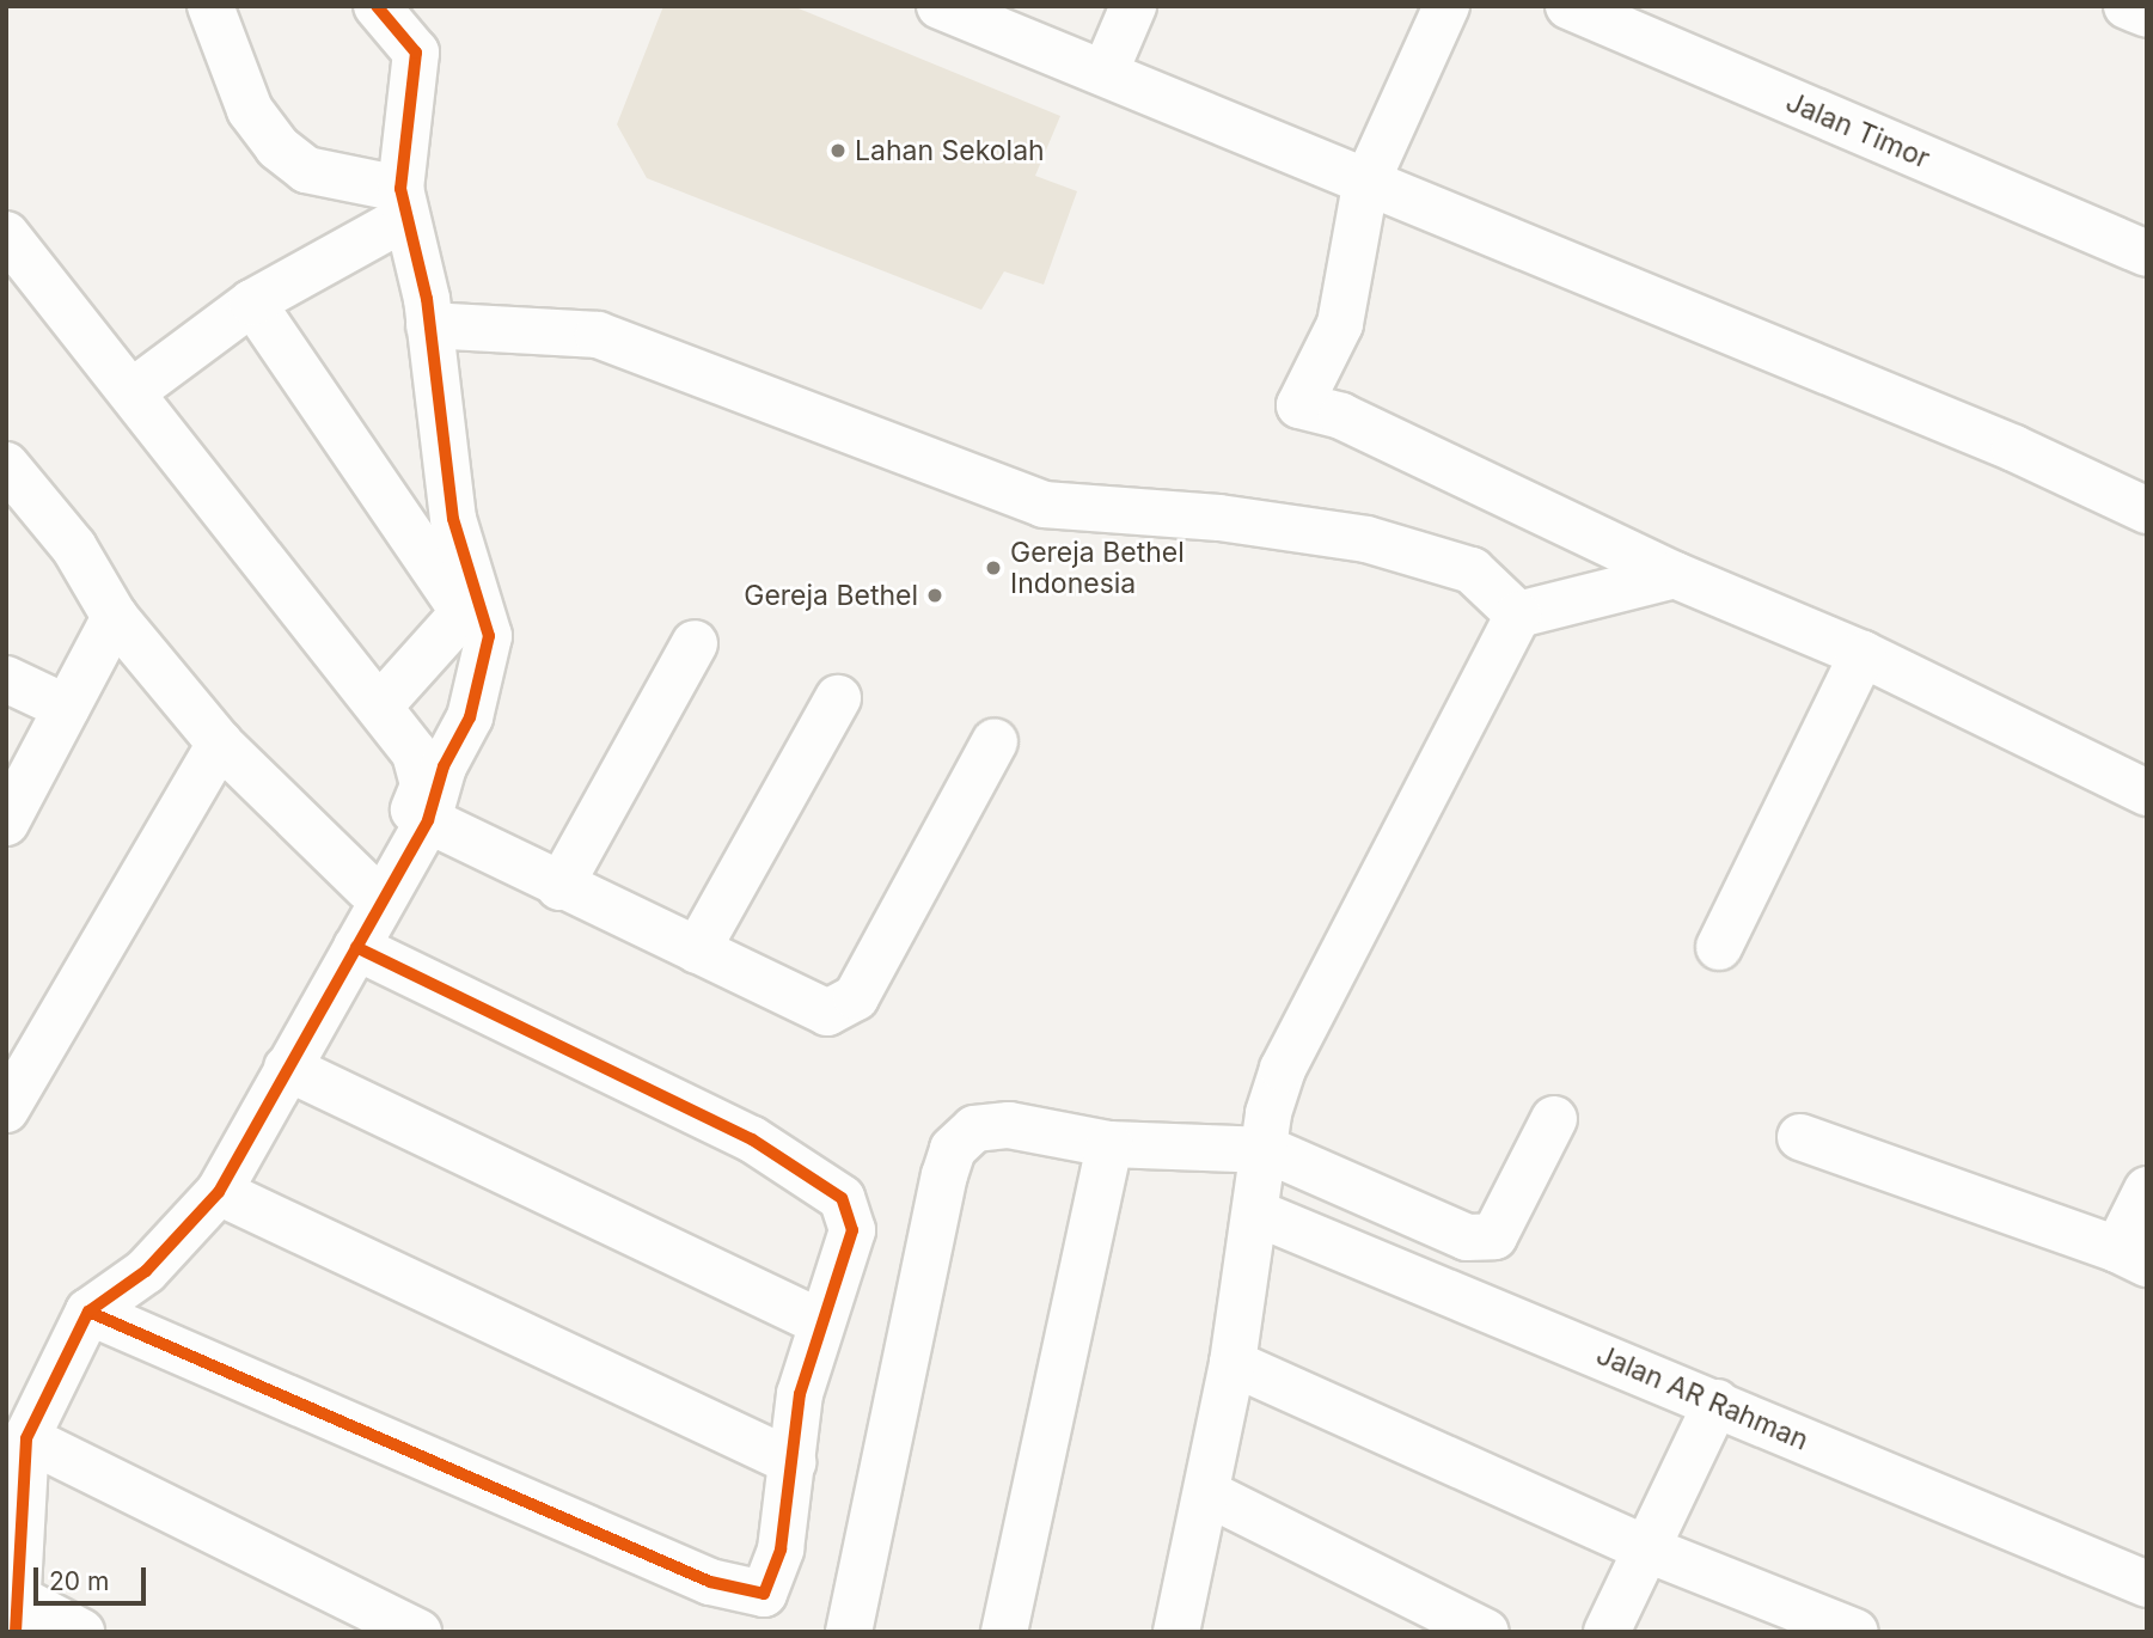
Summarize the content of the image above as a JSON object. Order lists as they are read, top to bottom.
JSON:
{
  "streets": {
    "street": ["Jalan Timor", "Jalan AR Rahman"]
  },
  "places": ["Lahan Sekolah", "Gereja Bethel Indonesia", "Gereja Bethel"],
  "scale_bar": "20 m"
}
